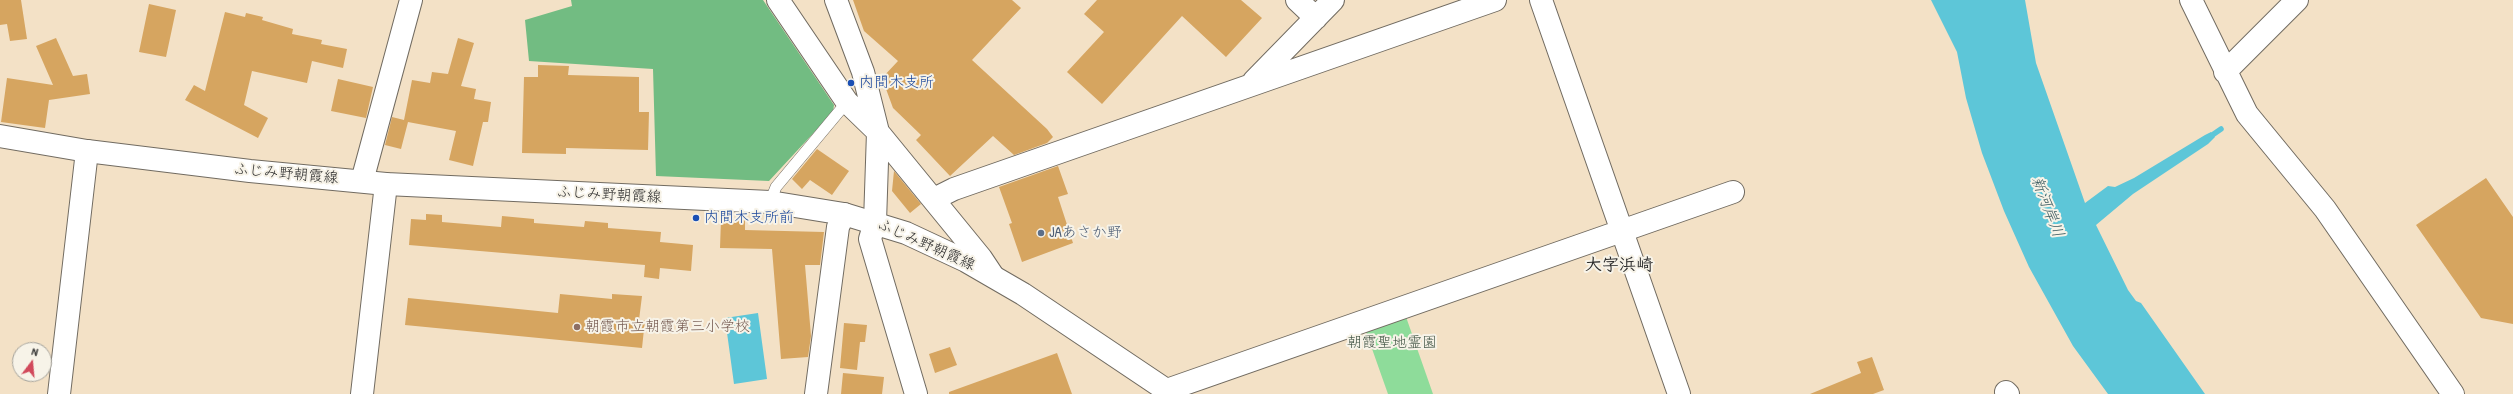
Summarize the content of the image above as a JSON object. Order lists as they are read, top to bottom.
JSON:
{
  "streets": {
    "street": ["ふじみ野朝霞線"]
  },
  "districts": ["大字浜崎"],
  "water": ["新河岸川"],
  "parks": ["朝霞聖地霊園"],
  "places": [
    "内間木支所",
    "内間木支所前",
    "JAあさか野",
    "朝霞市立朝霞第三小学校"
  ],
  "north": "top"
}
